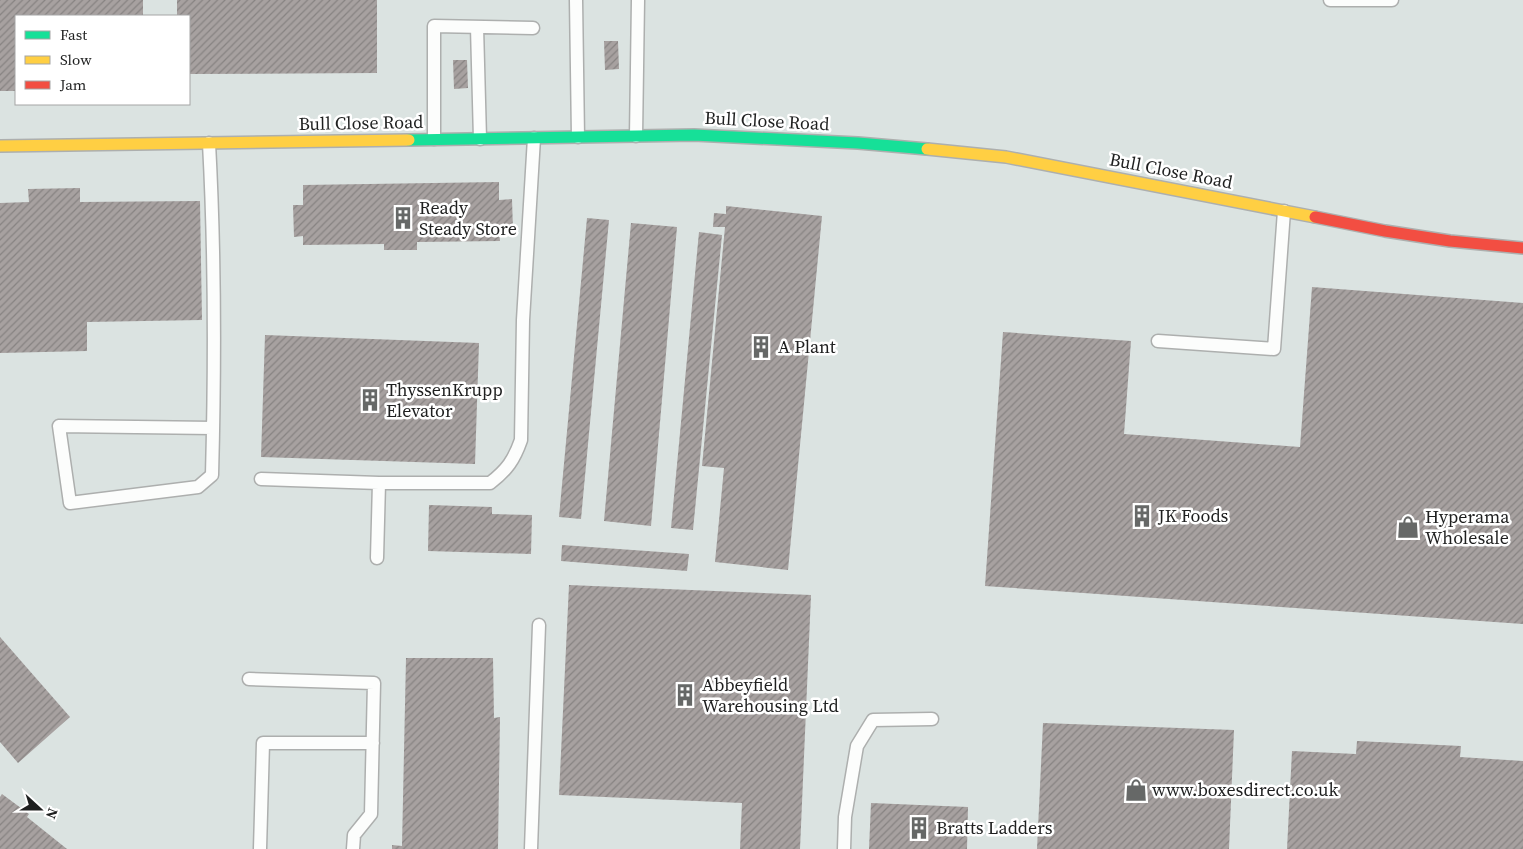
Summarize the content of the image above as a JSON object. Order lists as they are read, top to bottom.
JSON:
{
  "streets": {
    "street": ["Bull Close Road"]
  },
  "places": {
    "building": [
      "Ready Steady Store",
      "A Plant",
      "ThyssenKrupp Elevator",
      "JK Foods",
      "Abbeyfield Warehousing Ltd",
      "Bratts Ladders"
    ],
    "shop": ["Hyperama Wholesale", "www.boxesdirect.co.uk"]
  },
  "legend": ["Fast", "Slow", "Jam"],
  "north": "right"
}
